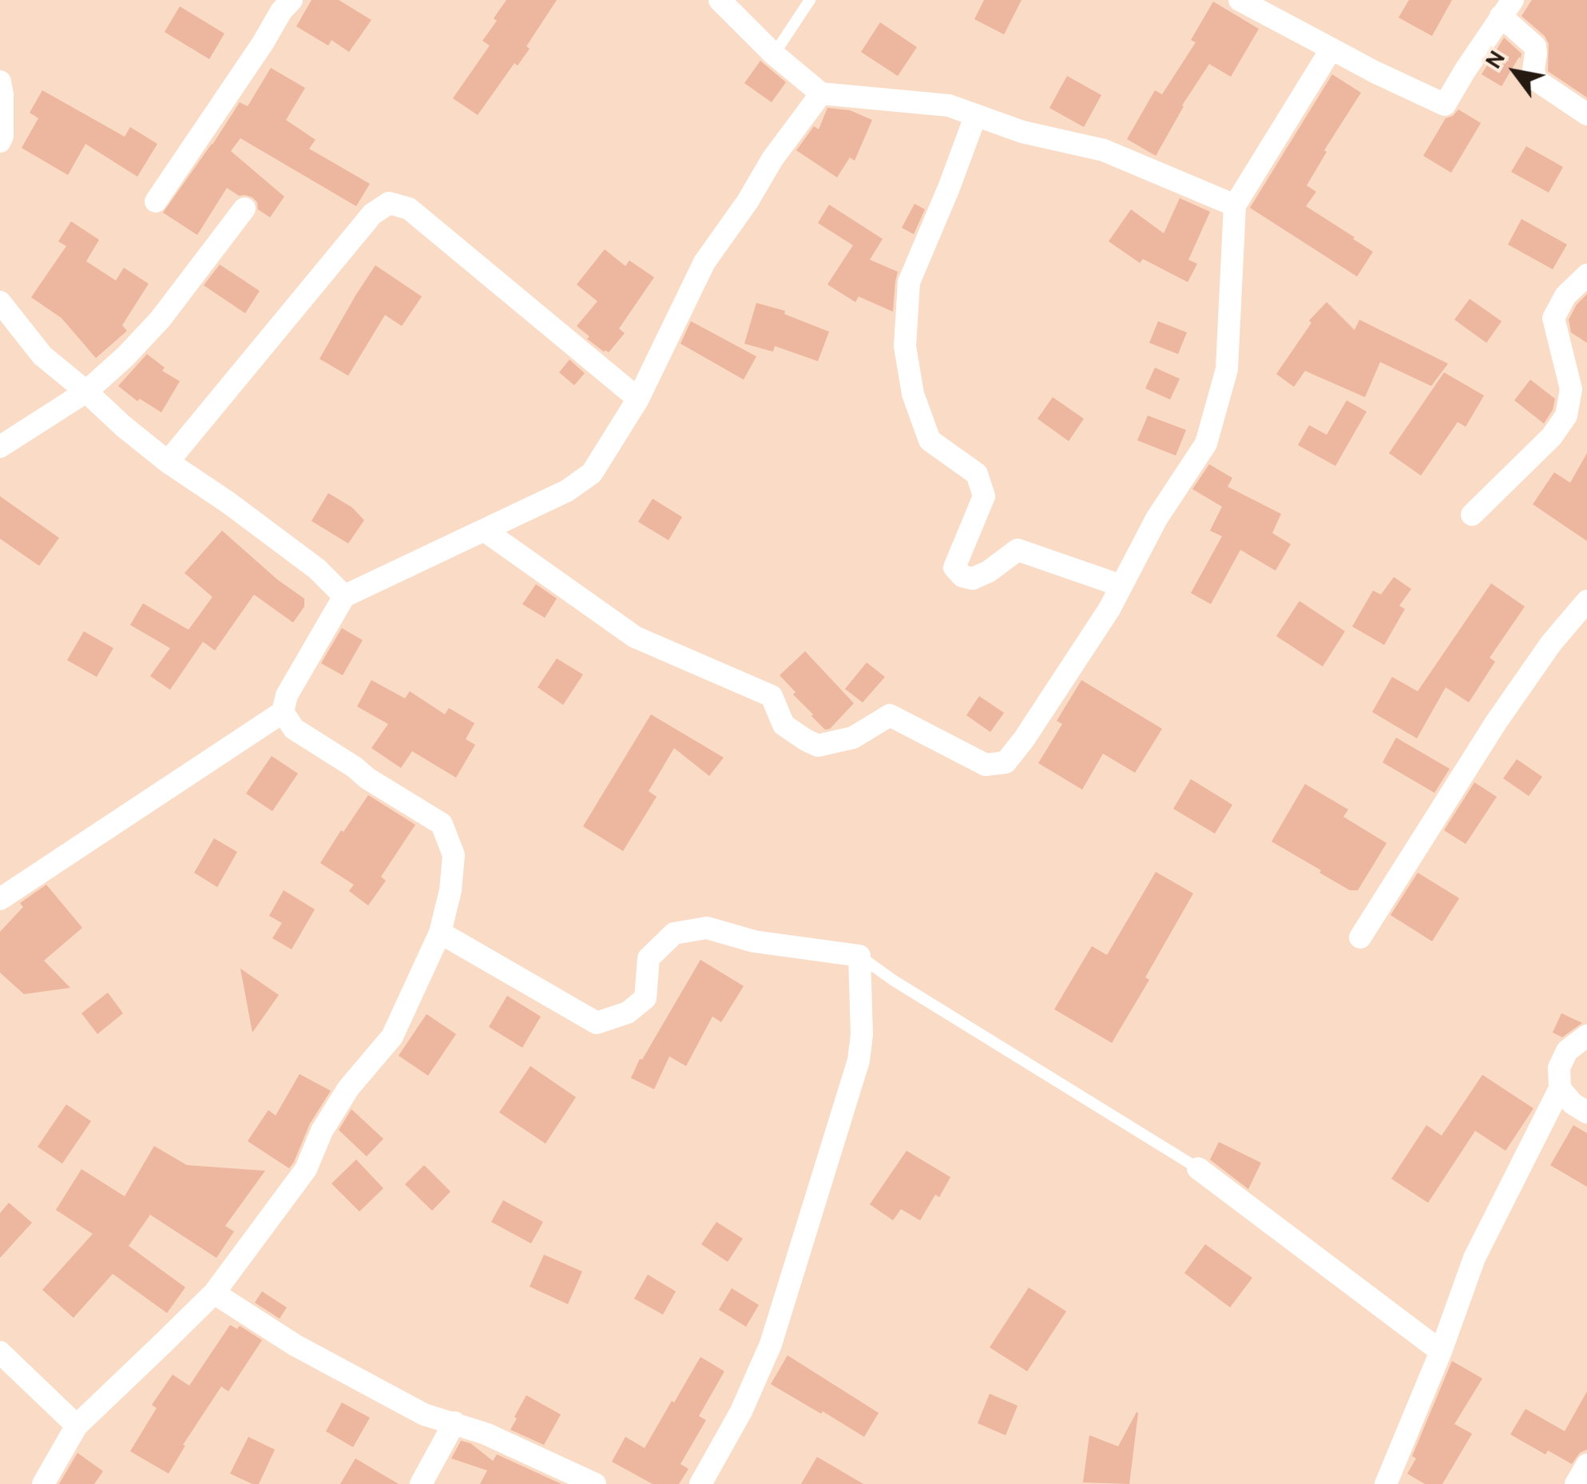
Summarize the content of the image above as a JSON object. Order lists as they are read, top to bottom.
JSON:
{
  "north": "top left"
}
